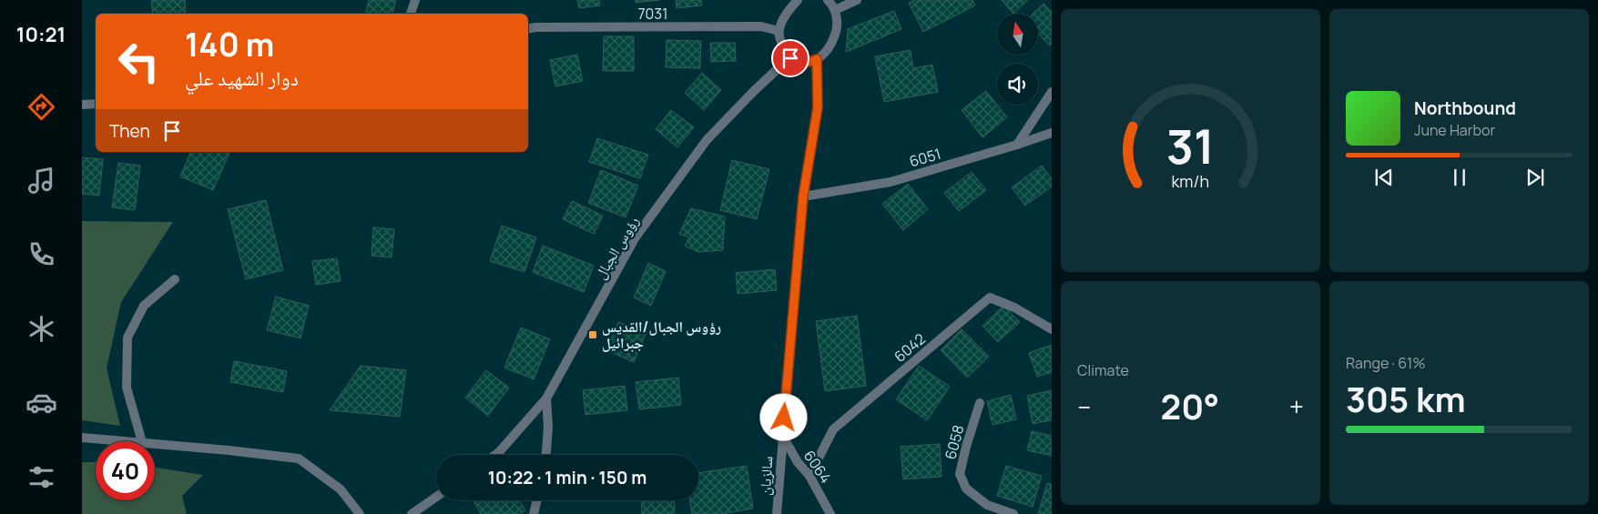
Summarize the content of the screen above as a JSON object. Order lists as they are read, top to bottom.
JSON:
{
  "streets": {
    "street": [
      "7031",
      "6051",
      "رؤوس الجبال",
      "6042",
      "6058",
      "6064",
      "سالزيان"
    ]
  },
  "crossings": [
    ["6051", "سالزيان"],
    ["6042", "6064"],
    ["6064", "سالزيان"]
  ],
  "places": {
    "transit": ["رؤوس الجبال/القديس جبرائيل"]
  },
  "north": "top",
  "page": {
    "tabs": "10:21",
    "turn": ["140 m", "دوار الشهيد علي"],
    "song": ["Northbound", "June Harbor"],
    "then": "Then",
    "tile": [
      "Climate",
      ["Range · 61%", "305 km"]
    ],
    "heat": ["−", "20°", "+"],
    "limit": "40",
    "trip": "10:22 · 1 min · 150 m",
    "gauge": ["31", "km/h"]
  }
}
